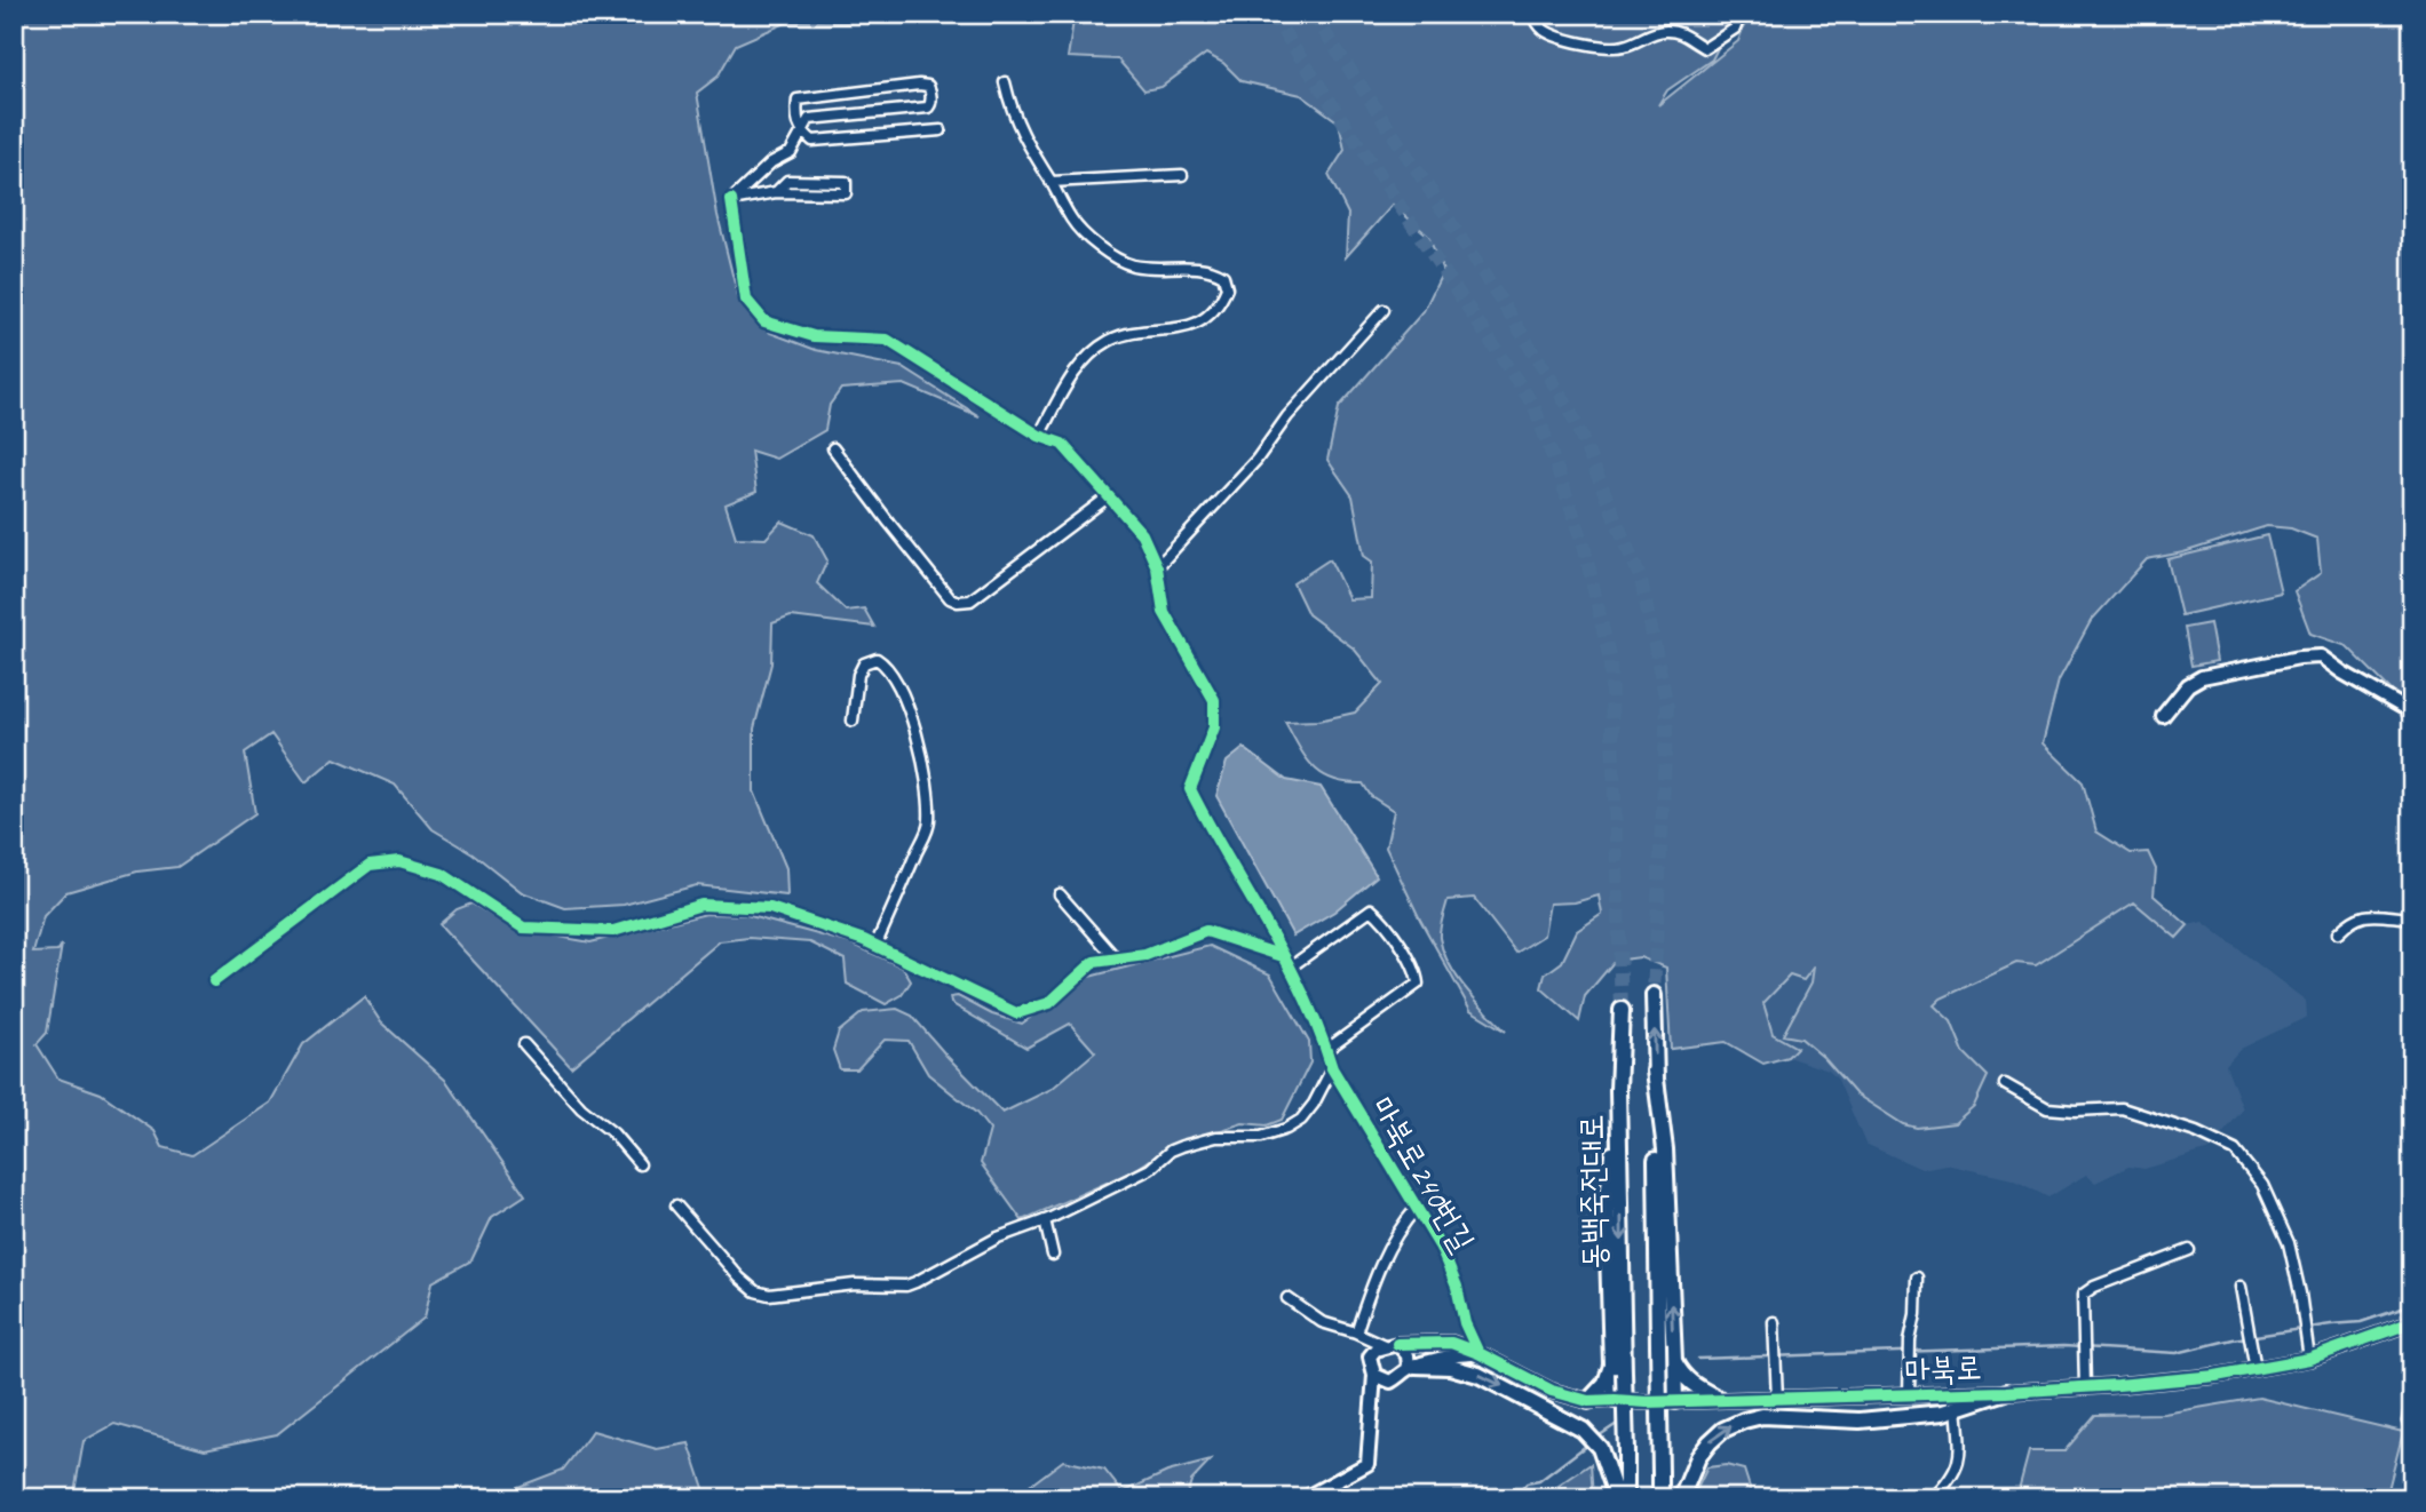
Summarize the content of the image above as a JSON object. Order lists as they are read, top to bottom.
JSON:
{
  "streets": {
    "main road": ["동백죽전대로"],
    "street": ["마북로240번길", "마북로"]
  },
  "crossings": [
    ["마북로240번길", "마북로"]
  ]
}
